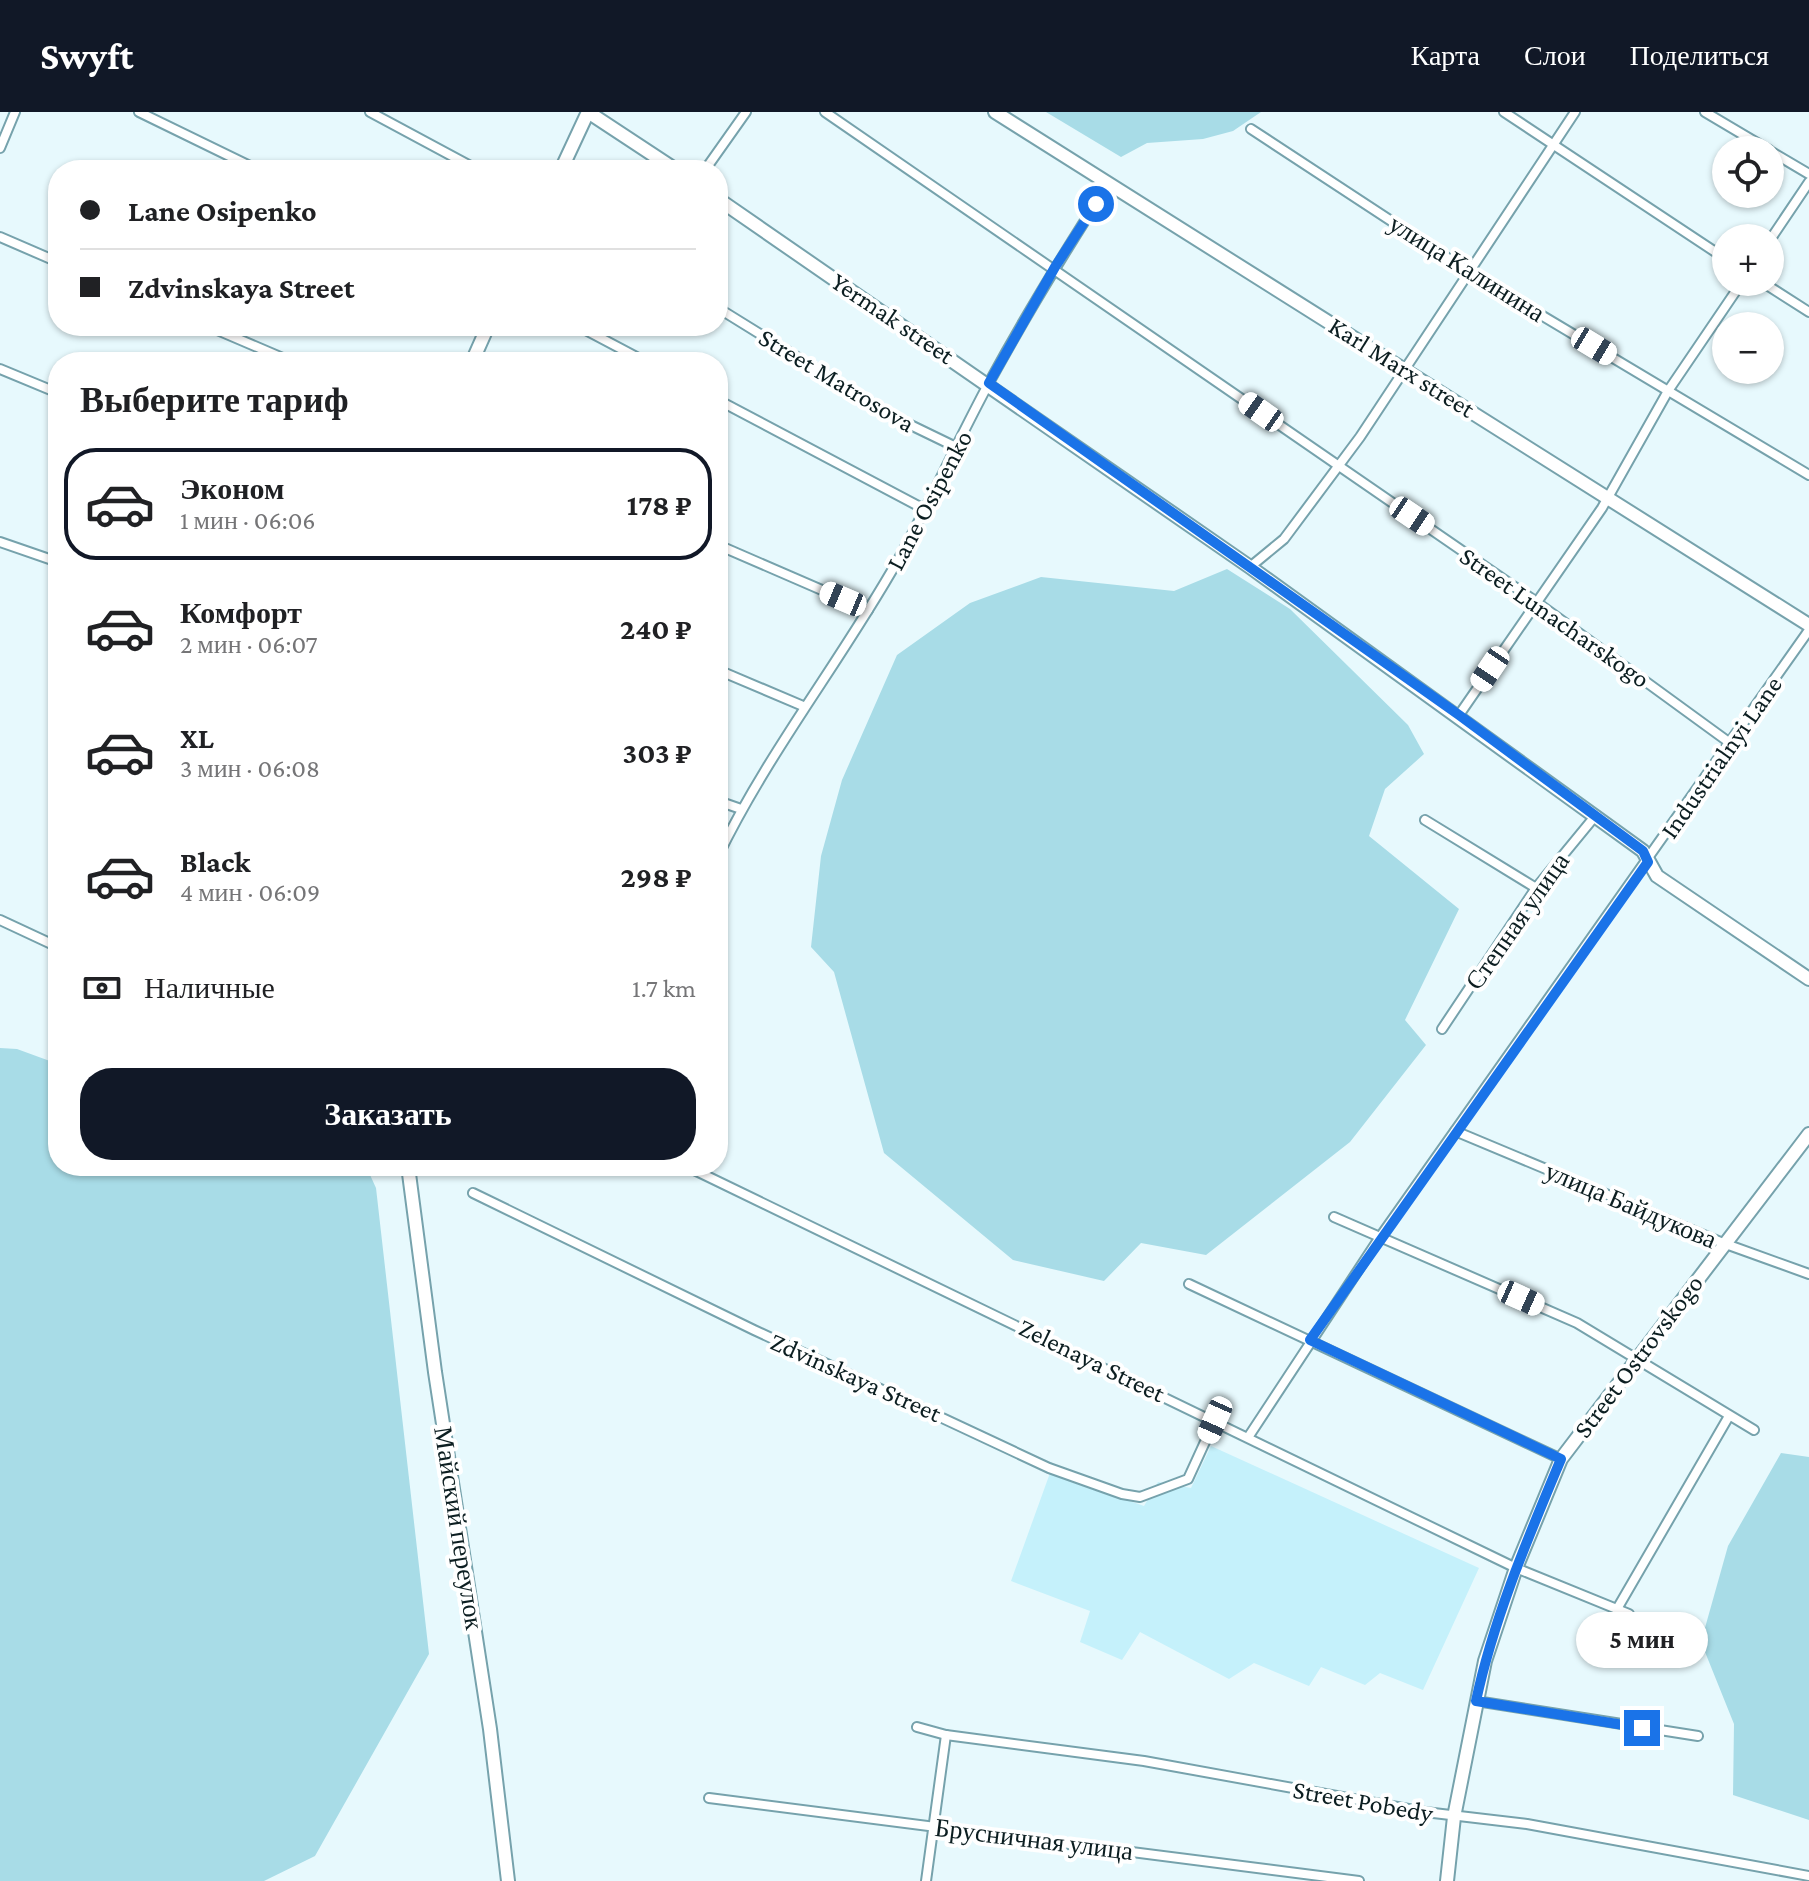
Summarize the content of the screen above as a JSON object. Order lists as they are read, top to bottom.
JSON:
{
  "streets": {
    "street": [
      "улица Калинина",
      "Yermak street",
      "Karl Marx street",
      "Street Matrosova",
      "Lane Osipenko",
      "Street Lunacharskogo",
      "Industrialnyi Lane",
      "Степная улица",
      "улица Байдукова",
      "Street Ostrovskogo",
      "Zelenaya Street",
      "Zdvinskaya Street",
      "Майский переулок",
      "Street Pobedy",
      "Брусничная улица"
    ]
  },
  "crossings": [
    ["Yermak street", "Lane Osipenko"],
    ["Yermak street", "Industrialnyi Lane"],
    ["Yermak street", "Степная улица"],
    ["Karl Marx street", "Lane Osipenko"],
    ["Karl Marx street", "Industrialnyi Lane"],
    ["Street Matrosova", "Lane Osipenko"],
    ["Lane Osipenko", "Street Lunacharskogo"],
    ["Street Lunacharskogo", "Industrialnyi Lane"],
    ["Industrialnyi Lane", "улица Байдукова"],
    ["Industrialnyi Lane", "Zelenaya Street"],
    ["улица Байдукова", "Street Ostrovskogo"],
    ["Street Ostrovskogo", "Zelenaya Street"],
    ["Street Ostrovskogo", "Street Pobedy"],
    ["Zelenaya Street", "Zdvinskaya Street"]
  ],
  "page": {
    "header": "Swyft",
    "nav": ["Карта", "Слои", "Поделиться"],
    "map_buttons": ["+", "−"],
    "banner": ["Lane Osipenko", "Zdvinskaya Street"],
    "heading": "Выберите тариф",
    "list": [
      {
        "name": "Эконом",
        "note": "1 мин · 06:06",
        "value": "178 ₽"
      },
      {
        "name": "Комфорт",
        "note": "2 мин · 06:07",
        "value": "240 ₽"
      },
      {
        "name": "XL",
        "note": "3 мин · 06:08",
        "value": "303 ₽"
      },
      {
        "name": "Black",
        "note": "4 мин · 06:09",
        "value": "298 ₽"
      }
    ],
    "pay": ["Наличные", "1.7 km"],
    "buttons": "Заказать",
    "bubble": "5 мин"
  }
}
